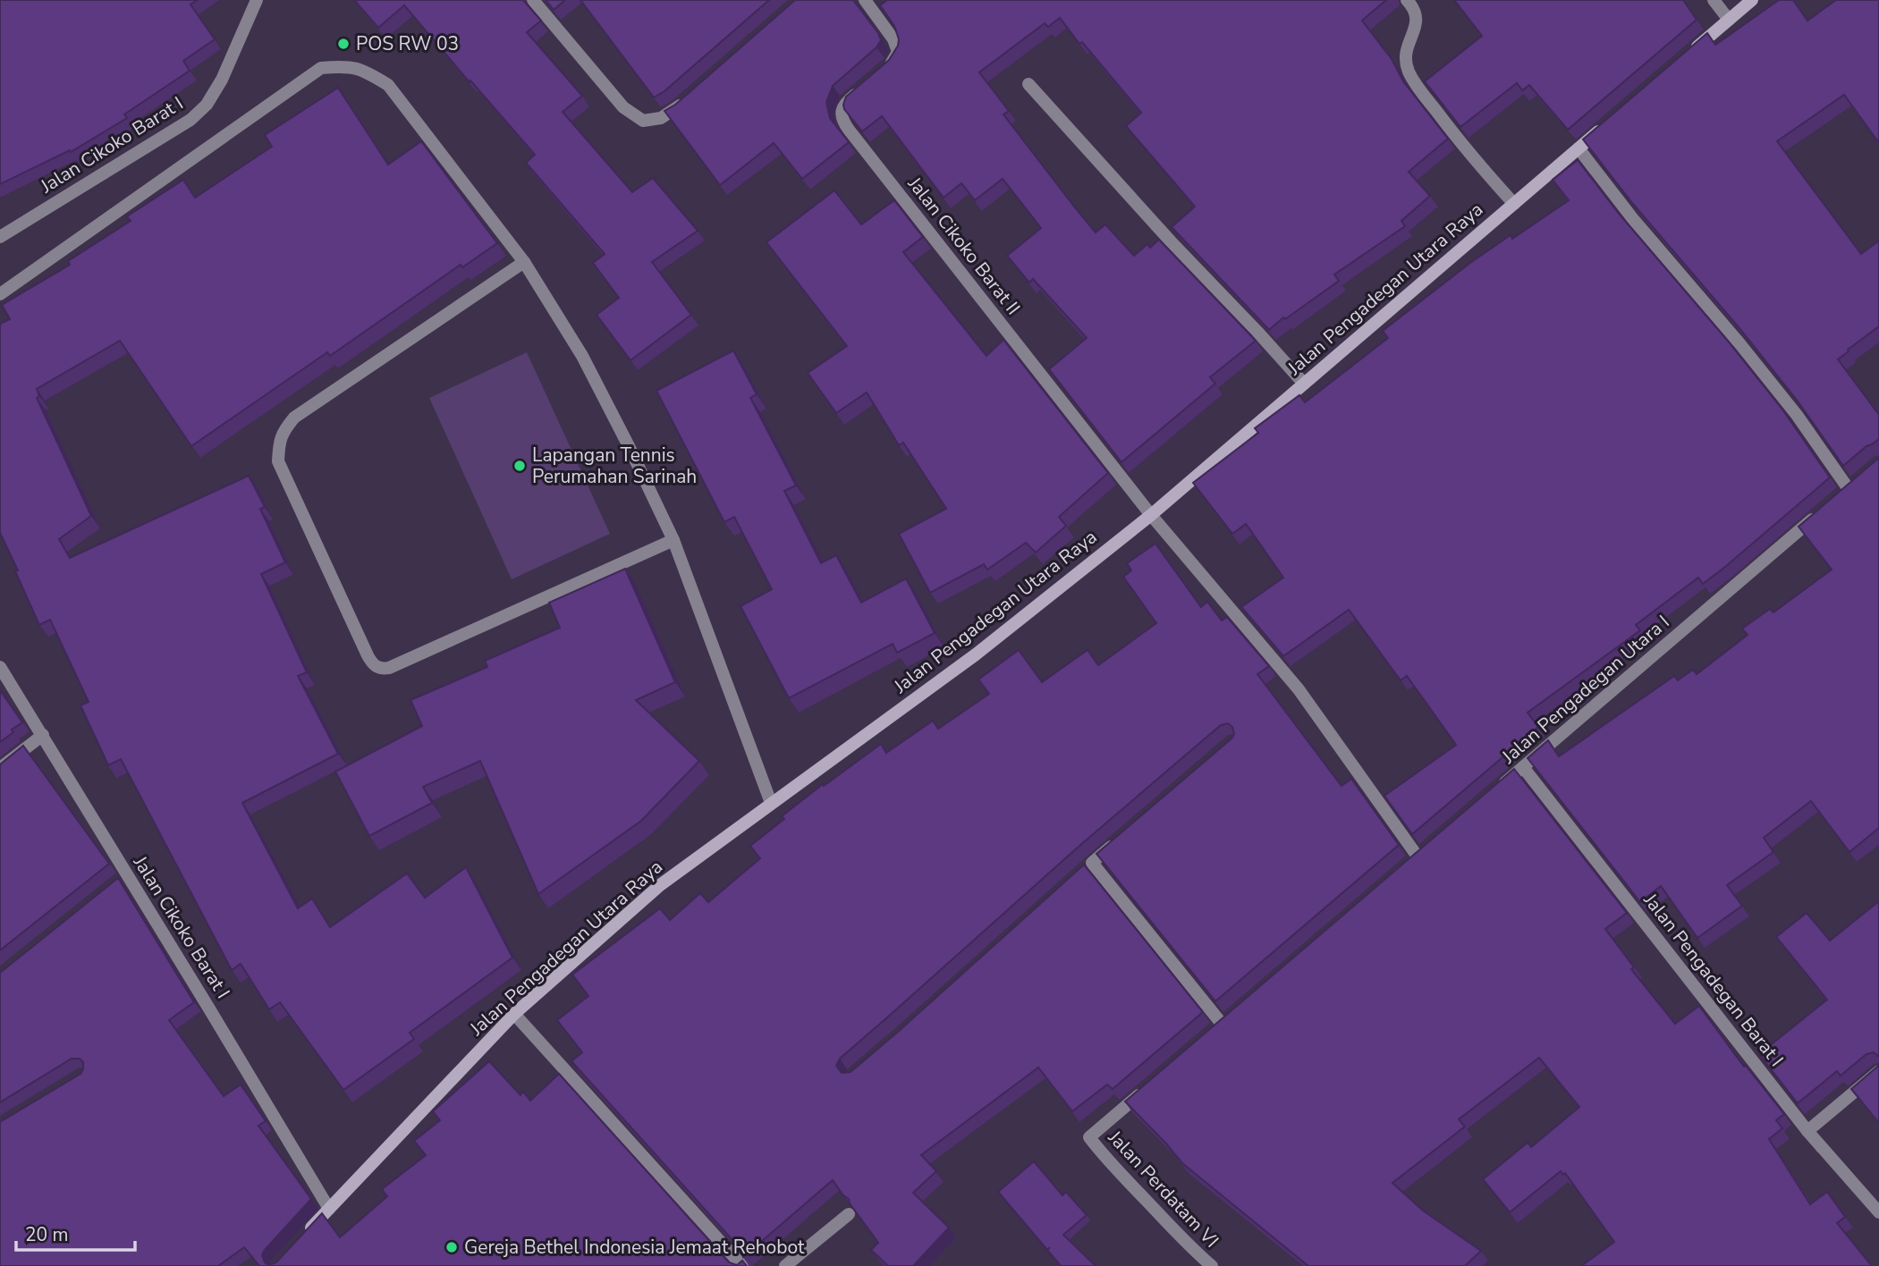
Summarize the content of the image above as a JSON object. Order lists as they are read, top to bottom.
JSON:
{
  "streets": {
    "street": [
      "Jalan Cikoko Barat I",
      "Jalan Cikoko Barat II",
      "Jalan Pengadegan Utara Raya",
      "Jalan Pengadegan Utara I",
      "Jalan Pengadegan Barat I",
      "Jalan Perdatam VI"
    ]
  },
  "crossings": [
    ["Jalan Cikoko Barat I", "Jalan Pengadegan Utara Raya"],
    ["Jalan Cikoko Barat II", "Jalan Pengadegan Utara Raya"],
    ["Jalan Pengadegan Utara I", "Jalan Pengadegan Barat I"]
  ],
  "places": ["POS RW 03", "Lapangan Tennis Perumahan Sarinah", "Gereja Bethel Indonesia Jemaat Rehobot"],
  "scale_bar": "20 m"
}
